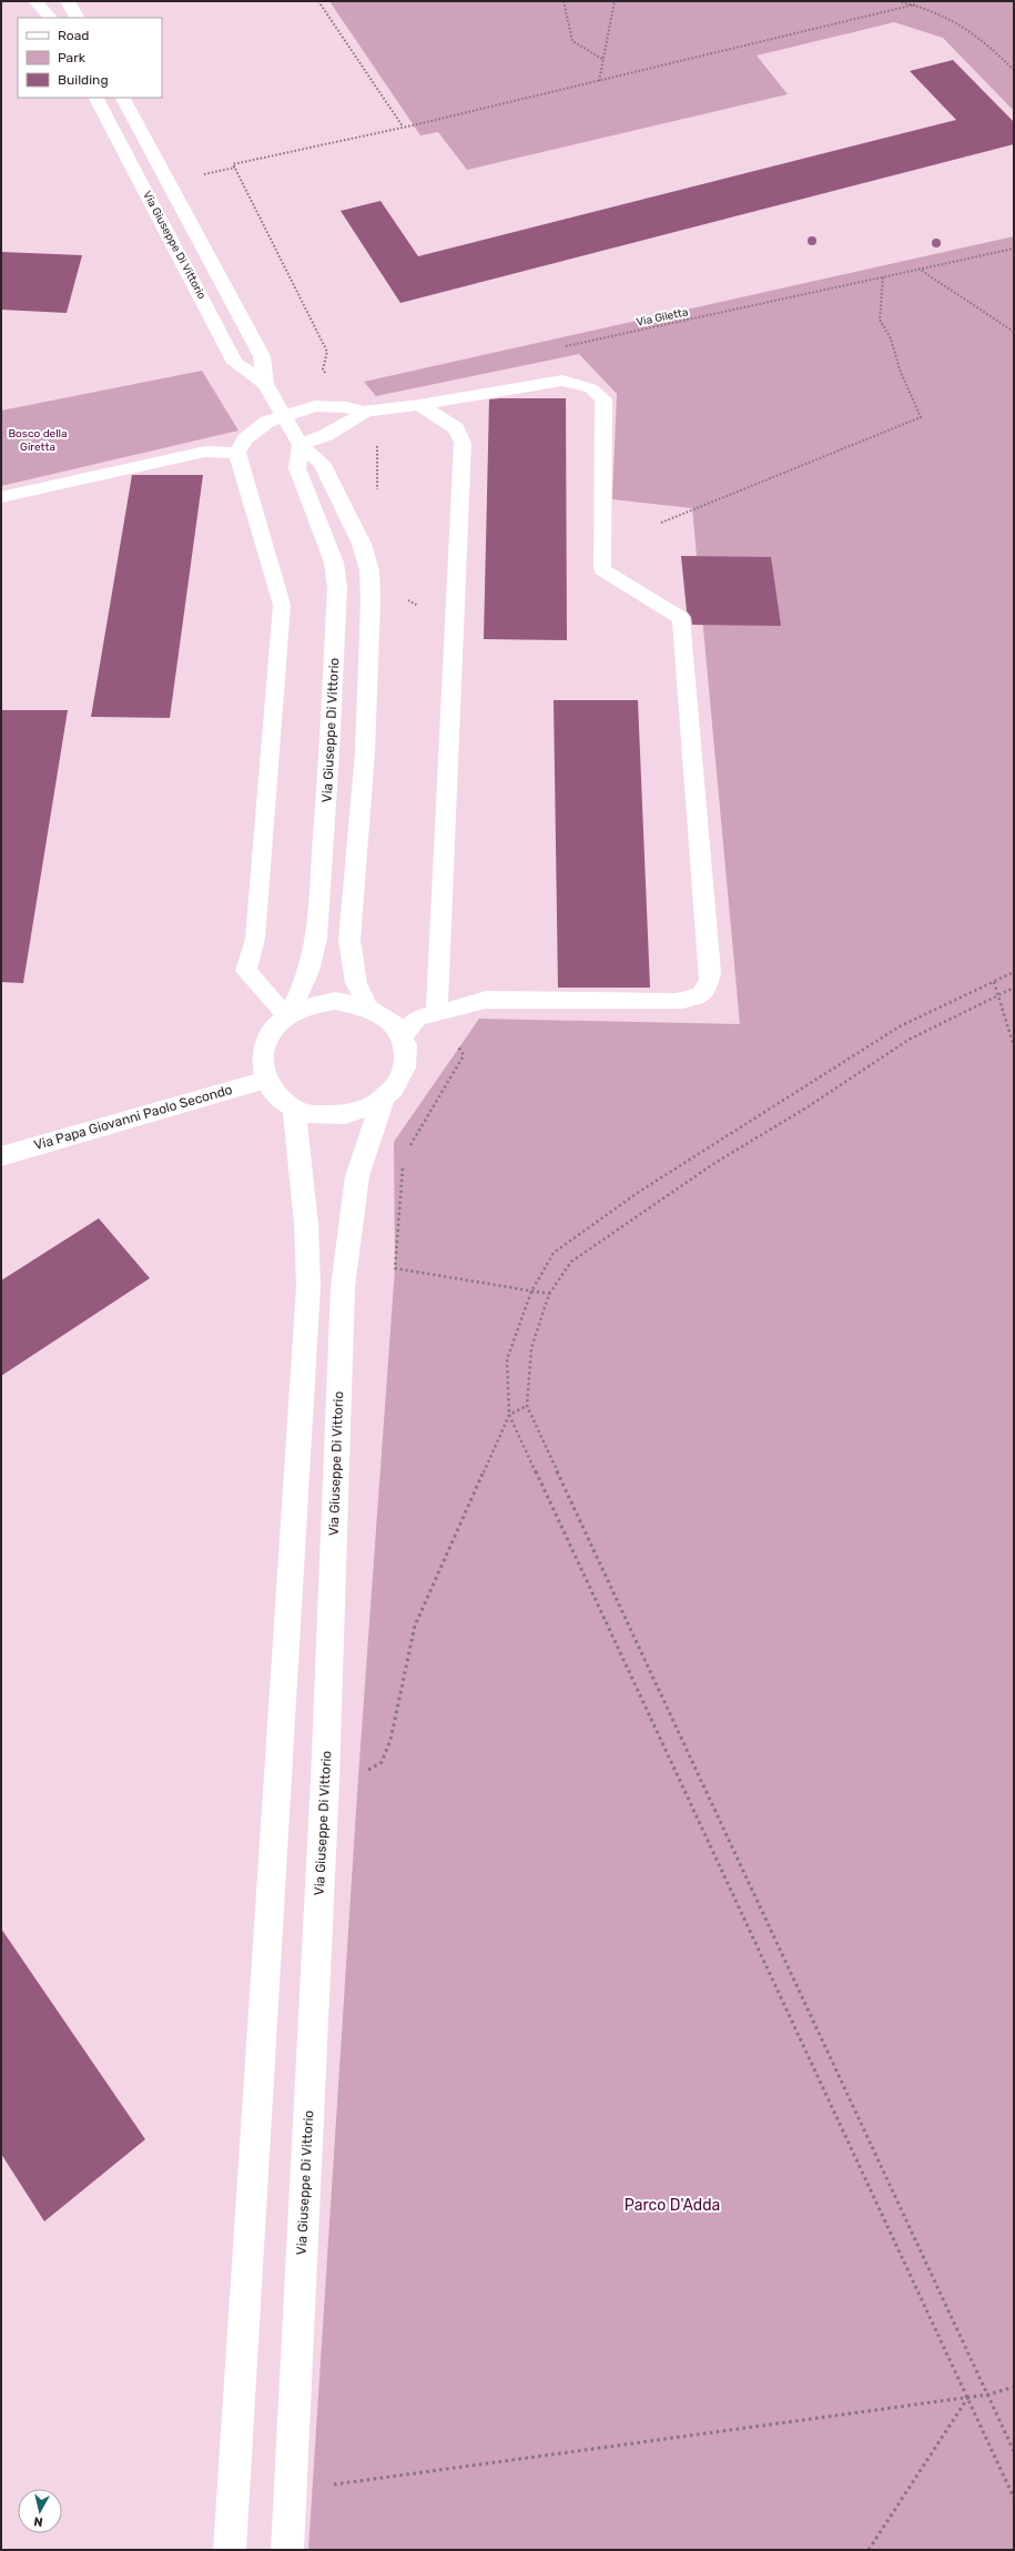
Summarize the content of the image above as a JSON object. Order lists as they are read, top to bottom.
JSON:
{
  "streets": {
    "street": ["Via Giuseppe Di Vittorio", "Via Papa Giovanni Paolo Secondo"],
    "path": ["Via Giletta"]
  },
  "crossings": [
    ["Via Giuseppe Di Vittorio", "Via Papa Giovanni Paolo Secondo"]
  ],
  "parks": ["Bosco della Giretta", "Parco D'Adda"],
  "legend": ["Road", "Park", "Building"],
  "north": "bottom"
}
